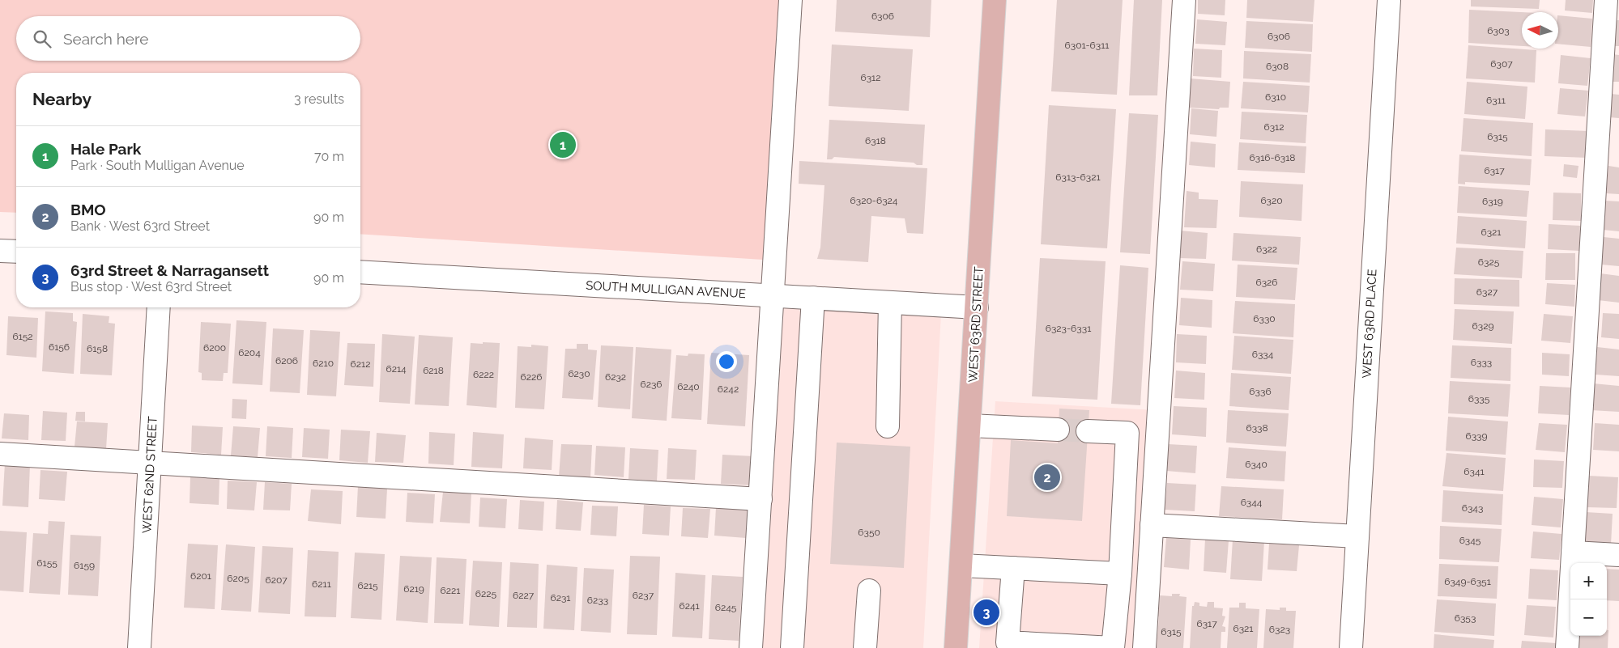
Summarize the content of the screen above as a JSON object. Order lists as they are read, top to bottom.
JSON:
{
  "streets": {
    "main road": ["WEST 63RD STREET"],
    "street": ["SOUTH MULLIGAN AVENUE", "WEST 63RD PLACE", "WEST 62ND STREET"]
  },
  "crossings": [
    ["SOUTH MULLIGAN AVENUE", "WEST 63RD STREET"]
  ],
  "house_numbers": [
    "6306",
    "6303",
    "6306",
    "6301-6311",
    "6307",
    "6308",
    "6312",
    "6310",
    "6311",
    "6312",
    "6315",
    "6318",
    "6316-6318",
    "6317",
    "6313-6321",
    "6320-6324",
    "6320",
    "6319",
    "6321",
    "6322",
    "6325",
    "6326",
    "6327",
    "6330",
    "6329",
    "6323-6331",
    "6152",
    "6156",
    "6200",
    "6158",
    "6204",
    "6334",
    "6206",
    "6333",
    "6210",
    "6212",
    "6214",
    "6218",
    "6230",
    "6222",
    "6226",
    "6232",
    "6236",
    "6240",
    "6242",
    "6336",
    "6335",
    "6338",
    "6339",
    "6340",
    "6341",
    "6344",
    "6343",
    "6350",
    "6345",
    "6155",
    "6159",
    "6201",
    "6205",
    "6207",
    "6349-6351",
    "6211",
    "6215",
    "6219",
    "6221",
    "6225",
    "6227",
    "6237",
    "6231",
    "6233",
    "6241",
    "6245",
    "6353",
    "6317",
    "6321",
    "6323",
    "6315"
  ],
  "north": "left",
  "page": {
    "search": "Search here",
    "heading": ["Nearby", "3 results"],
    "list": [
      {
        "mark": "1",
        "name": "Hale Park",
        "note": "Park · South Mulligan Avenue",
        "value": "70 m"
      },
      {
        "mark": "2",
        "name": "BMO",
        "note": "Bank · West 63rd Street",
        "value": "90 m"
      },
      {
        "mark": "3",
        "name": "63rd Street & Narragansett",
        "note": "Bus stop · West 63rd Street",
        "value": "90 m"
      }
    ],
    "pins": ["1", "2", "3"],
    "map_buttons": ["+", "−"]
  }
}
